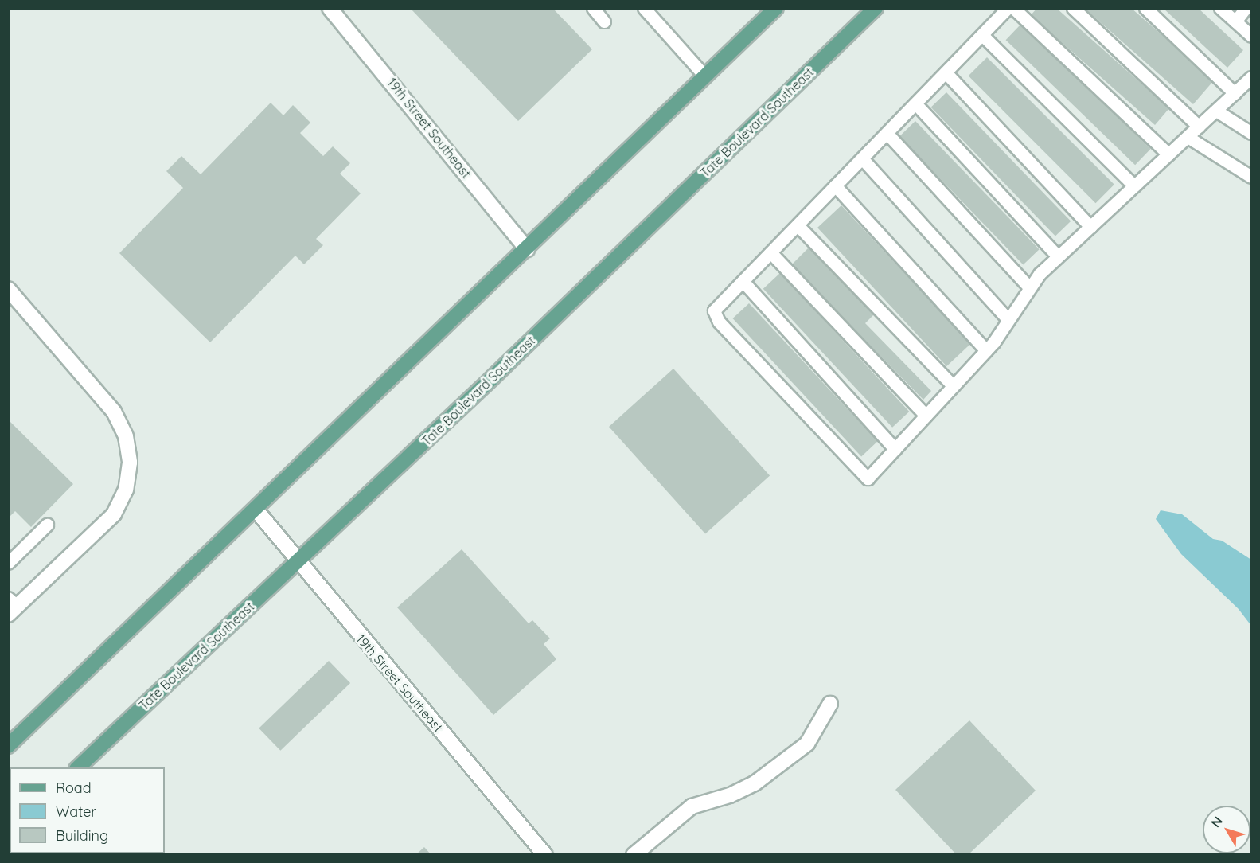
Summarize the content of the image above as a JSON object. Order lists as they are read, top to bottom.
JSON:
{
  "streets": {
    "main road": ["Tate Boulevard Southeast"],
    "street": ["19th Street Southeast"]
  },
  "crossings": [
    ["Tate Boulevard Southeast", "19th Street Southeast"]
  ],
  "legend": ["Road", "Water", "Building"],
  "north": "top left"
}
